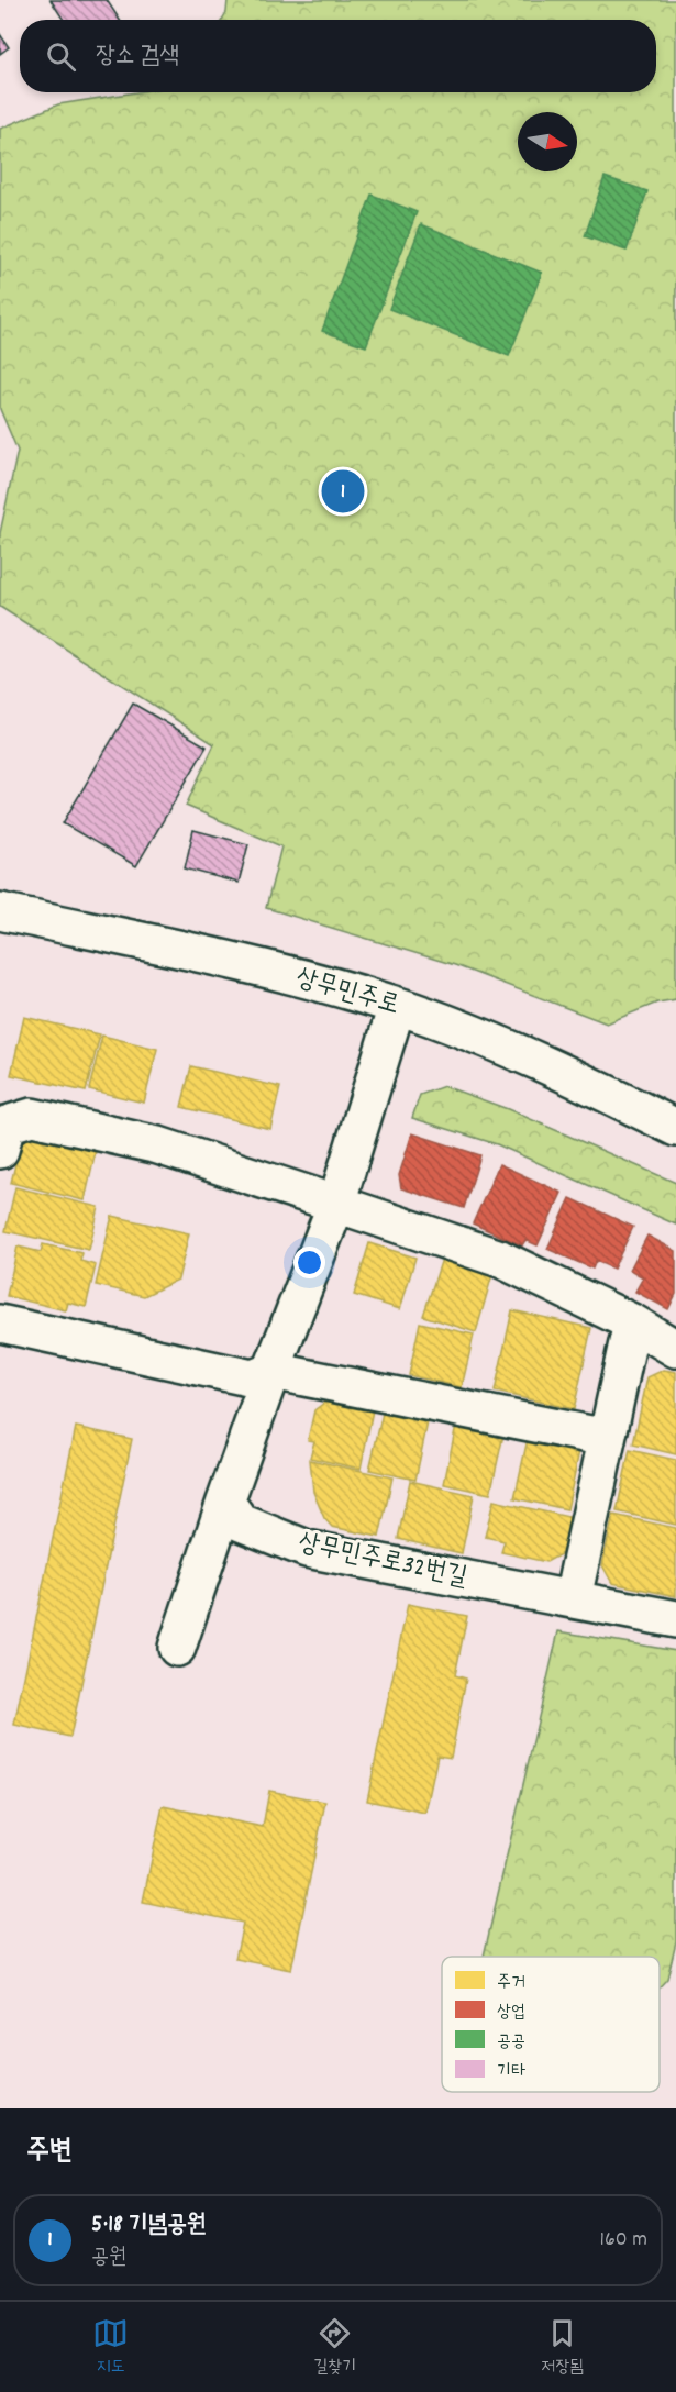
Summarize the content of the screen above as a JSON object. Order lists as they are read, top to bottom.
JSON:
{
  "streets": {
    "street": ["상무민주로", "상무민주로32번길"]
  },
  "legend": [
    "주거",
    "상업",
    "공공",
    "기타"
  ],
  "north": "right",
  "page": {
    "search": "장소 검색",
    "pins": "1",
    "heading": "주변",
    "list": [
      {
        "mark": "1",
        "name": "5·18 기념공원",
        "note": "공원",
        "value": "160 m"
      }
    ],
    "nav": ["지도", "길찾기", "저장됨"]
  }
}
